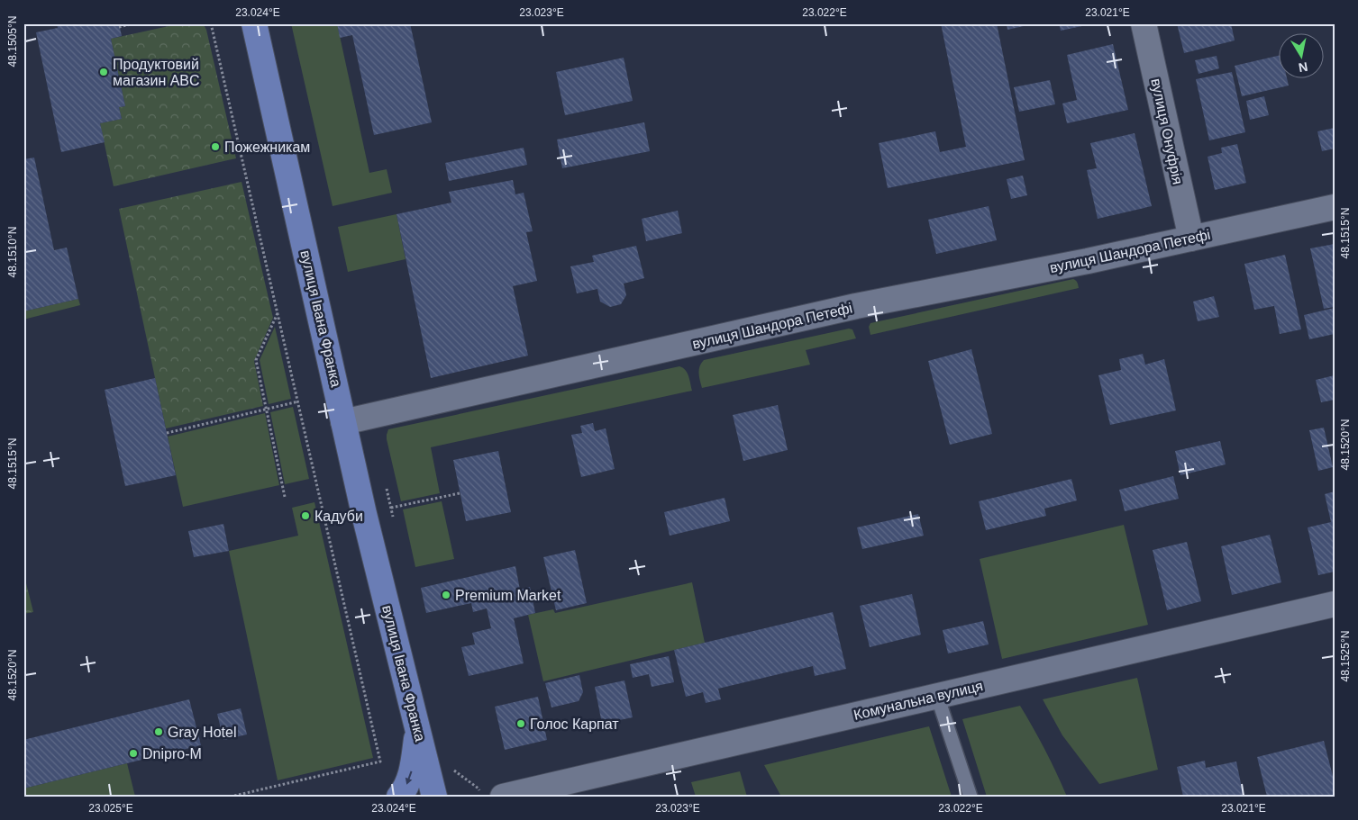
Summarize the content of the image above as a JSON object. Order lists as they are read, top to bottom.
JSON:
{
  "streets": {
    "main road": ["вулиця Івана Франка"],
    "street": ["вулиця Онуфрія", "вулиця Шандора Петефі", "Комунальна вулиця"]
  },
  "crossings": [
    ["вулиця Онуфрія", "вулиця Шандора Петефі"],
    ["вулиця Шандора Петефі", "вулиця Івана Франка"]
  ],
  "places": [
    "Продуктовий магазин ABC",
    "Пожежникам",
    "Кадуби",
    "Premium Market",
    "Голос Карпат",
    "Gray Hotel",
    "Dnipro-M"
  ],
  "north": "bottom",
  "coordinates": [
    "23.024°E",
    "23.023°E",
    "23.022°E",
    "23.021°E",
    "48.1505°N",
    "48.1515°N",
    "48.1510°N",
    "48.1520°N",
    "48.1525°N",
    "23.025°E"
  ]
}
